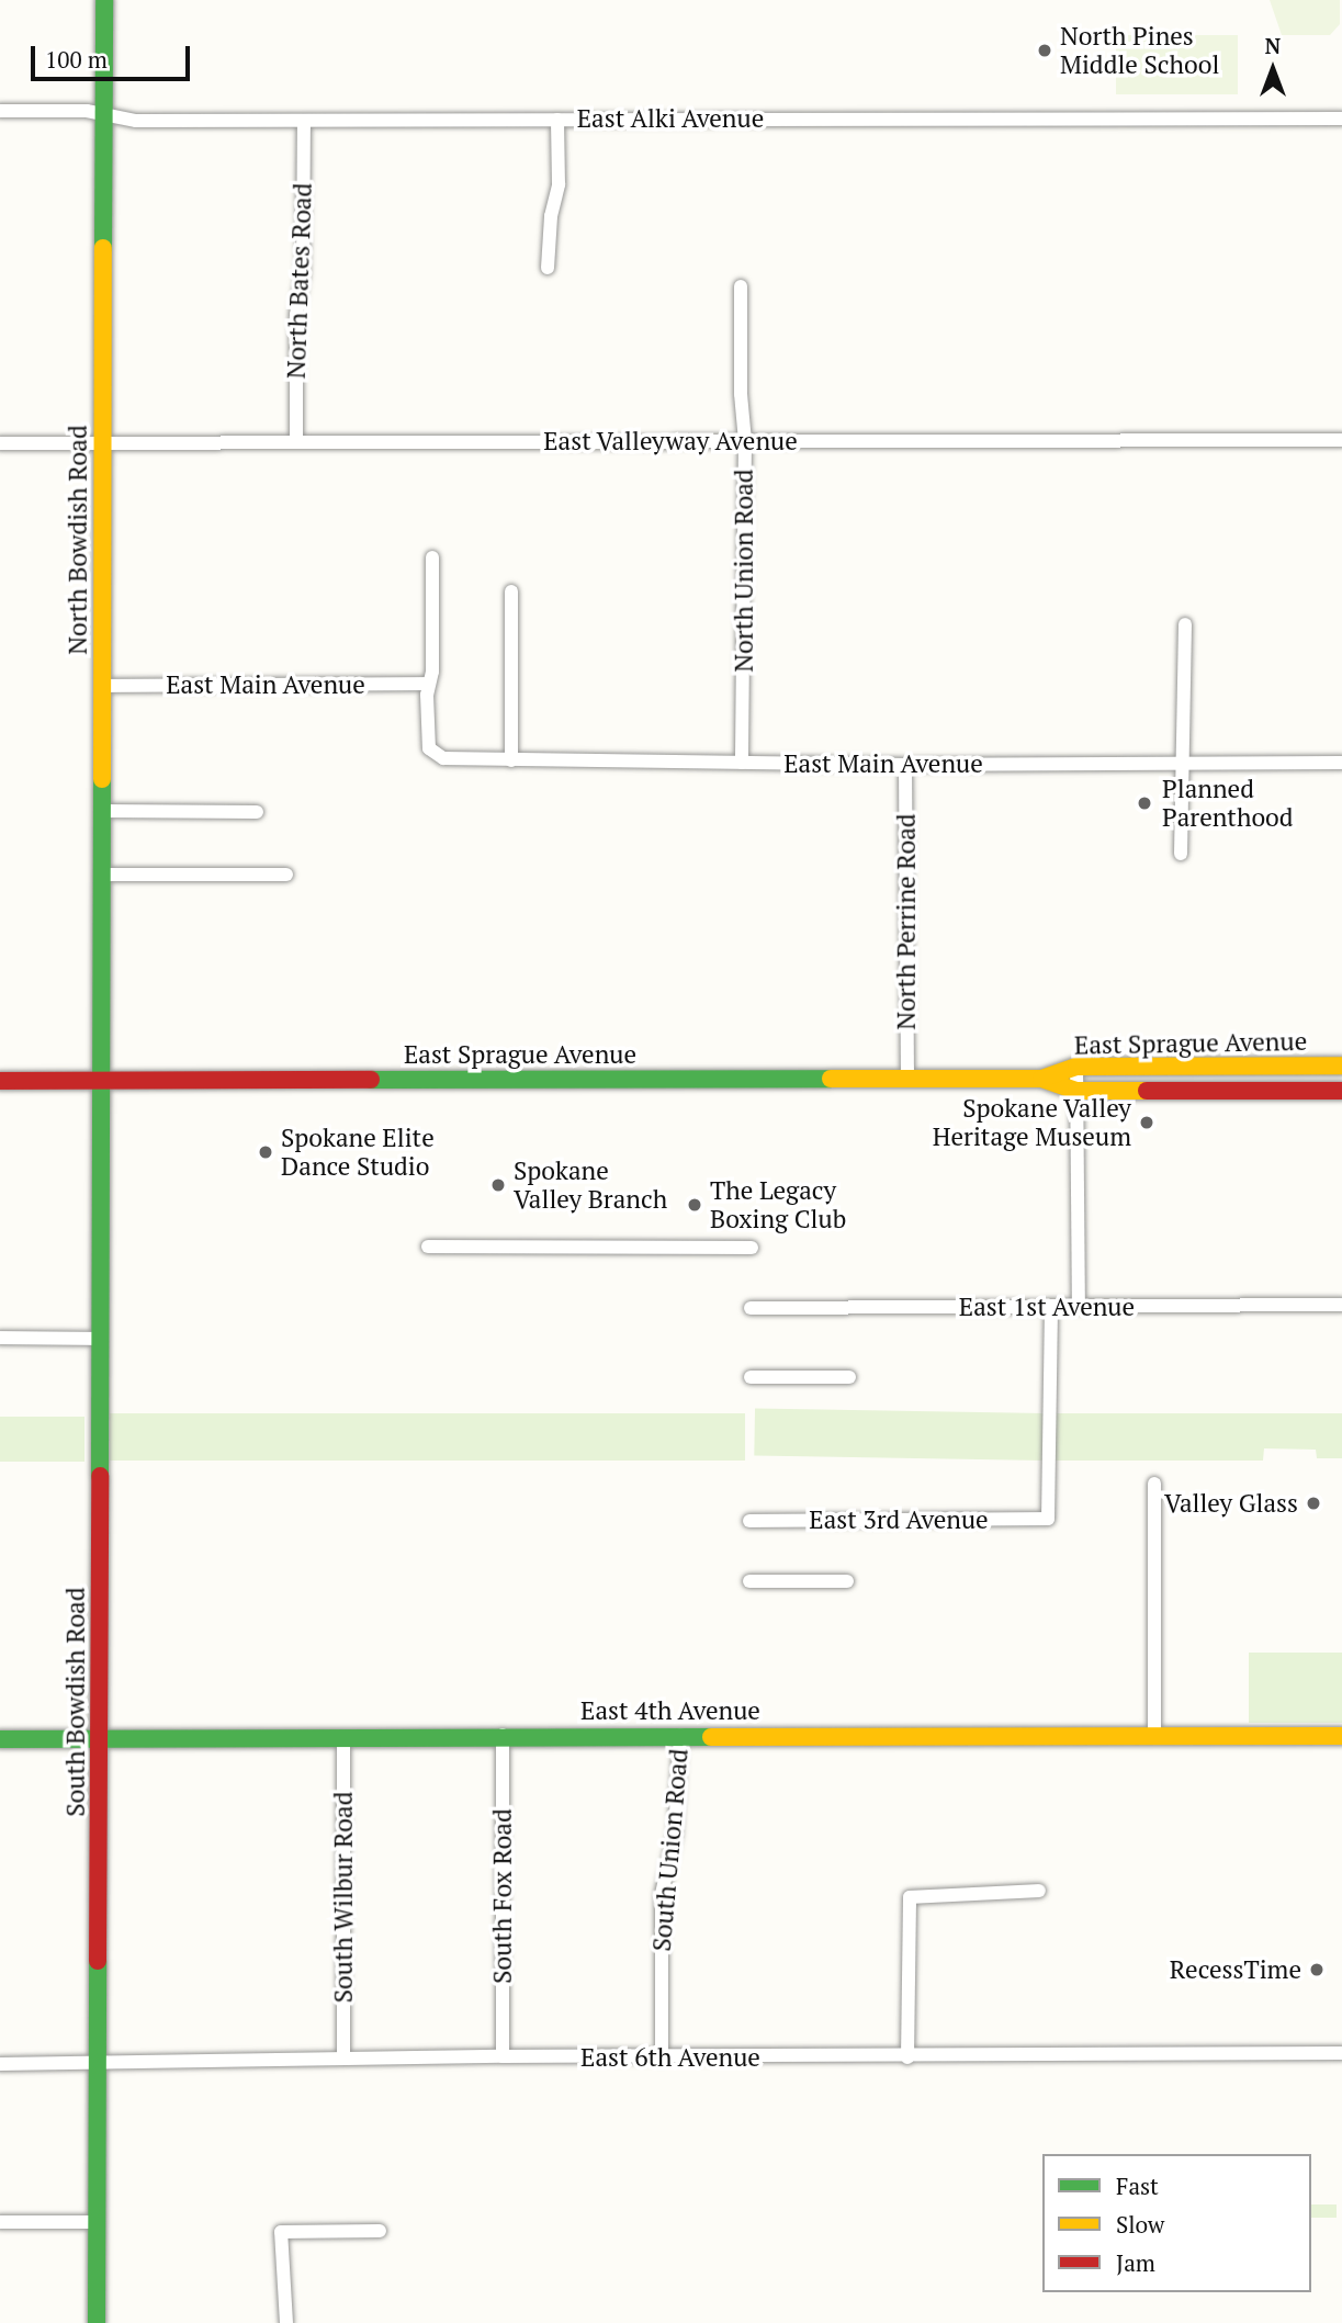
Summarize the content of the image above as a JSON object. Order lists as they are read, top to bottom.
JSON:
{
  "streets": {
    "street": [
      "East Alki Avenue",
      "North Bates Road",
      "East Valleyway Avenue",
      "North Bowdish Road",
      "North Union Road",
      "East Main Avenue",
      "North Perrine Road",
      "East Sprague Avenue",
      "East 1st Avenue",
      "East 3rd Avenue",
      "South Bowdish Road",
      "East 4th Avenue",
      "South Union Road",
      "South Fox Road",
      "South Wilbur Road",
      "East 6th Avenue"
    ]
  },
  "crossings": [
    ["East Alki Avenue", "North Bates Road"],
    ["East Alki Avenue", "North Bowdish Road"],
    ["North Bates Road", "East Valleyway Avenue"],
    ["East Valleyway Avenue", "North Bowdish Road"],
    ["East Valleyway Avenue", "North Union Road"],
    ["North Bowdish Road", "East Main Avenue"],
    ["North Bowdish Road", "East Sprague Avenue"],
    ["North Bowdish Road", "South Bowdish Road"],
    ["North Union Road", "East Main Avenue"],
    ["East Main Avenue", "North Perrine Road"],
    ["North Perrine Road", "East Sprague Avenue"],
    ["East Sprague Avenue", "South Bowdish Road"],
    ["East 1st Avenue", "East 3rd Avenue"],
    ["South Bowdish Road", "East 4th Avenue"],
    ["South Bowdish Road", "East 6th Avenue"],
    ["East 4th Avenue", "South Union Road"],
    ["East 4th Avenue", "South Fox Road"],
    ["East 4th Avenue", "South Wilbur Road"],
    ["South Union Road", "East 6th Avenue"],
    ["South Fox Road", "East 6th Avenue"],
    ["South Wilbur Road", "East 6th Avenue"]
  ],
  "places": [
    "North Pines Middle School",
    "Planned Parenthood",
    "Spokane Valley Heritage Museum",
    "Spokane Elite Dance Studio",
    "Spokane Valley Branch",
    "The Legacy Boxing Club",
    "Valley Glass",
    "RecessTime"
  ],
  "legend": ["Fast", "Slow", "Jam"],
  "scale_bar": "100 m",
  "north": "top"
}
